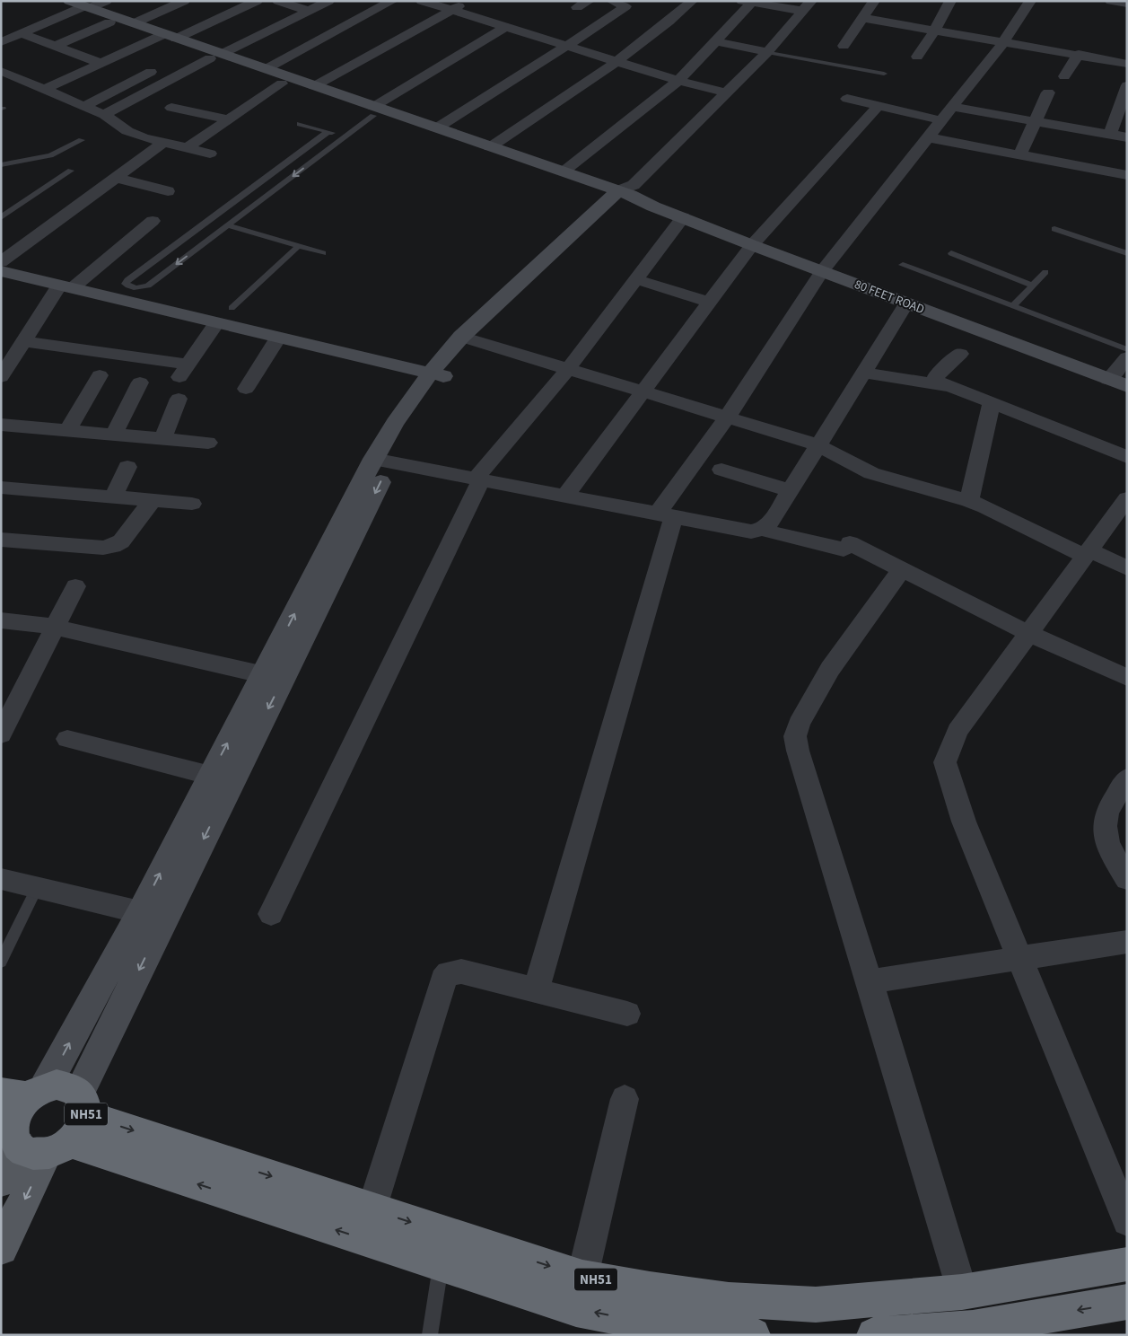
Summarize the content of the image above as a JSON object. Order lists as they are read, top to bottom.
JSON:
{
  "streets": {
    "highway": ["NH51"],
    "main road": ["80 FEET ROAD"]
  }
}
